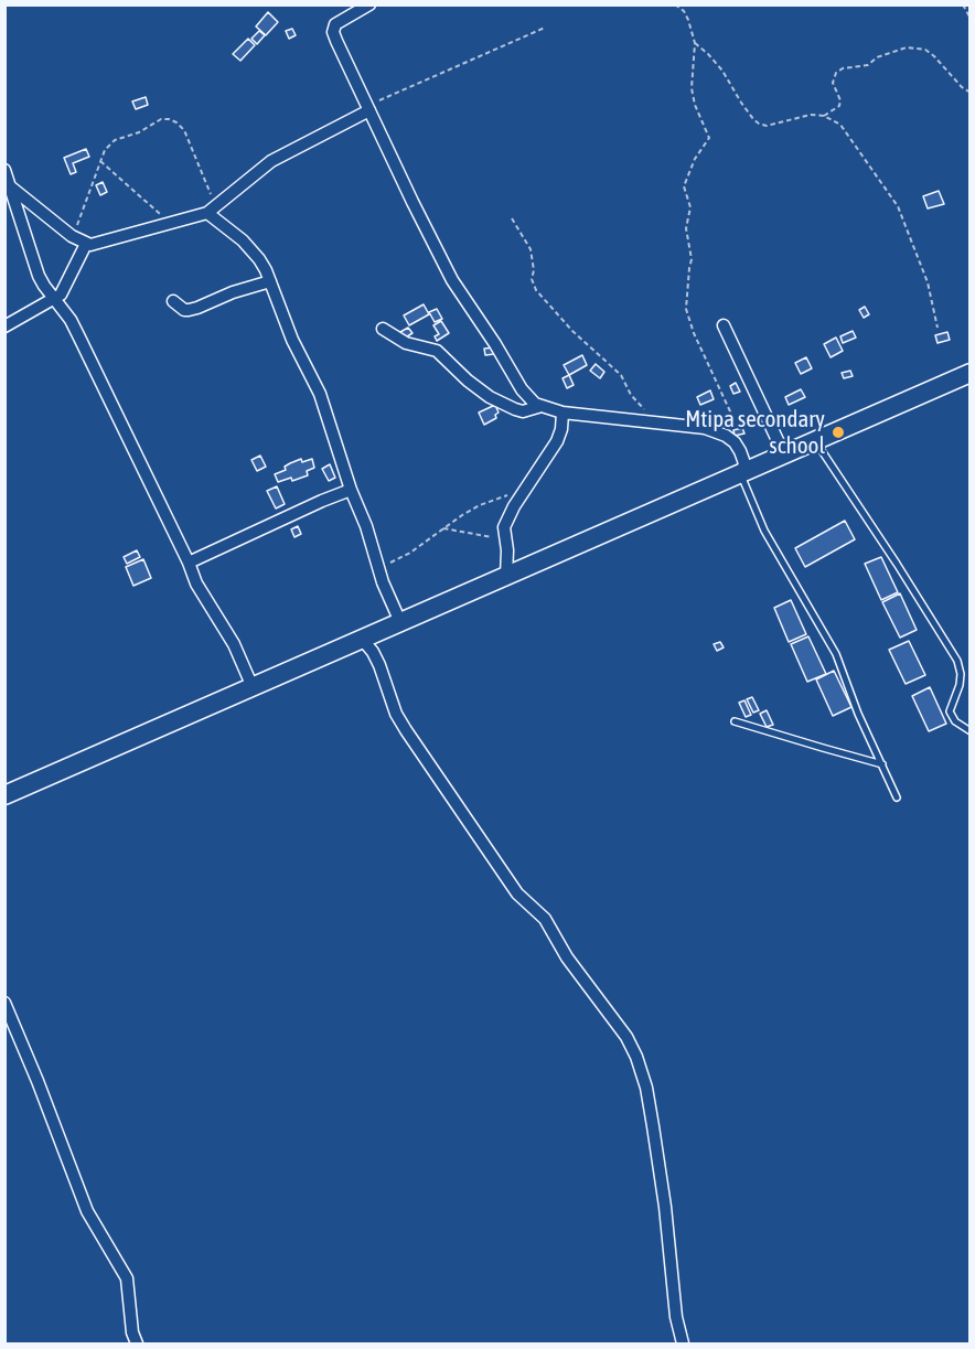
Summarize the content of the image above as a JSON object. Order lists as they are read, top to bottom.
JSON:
{
  "places": ["Mtipa secondary school"]
}
